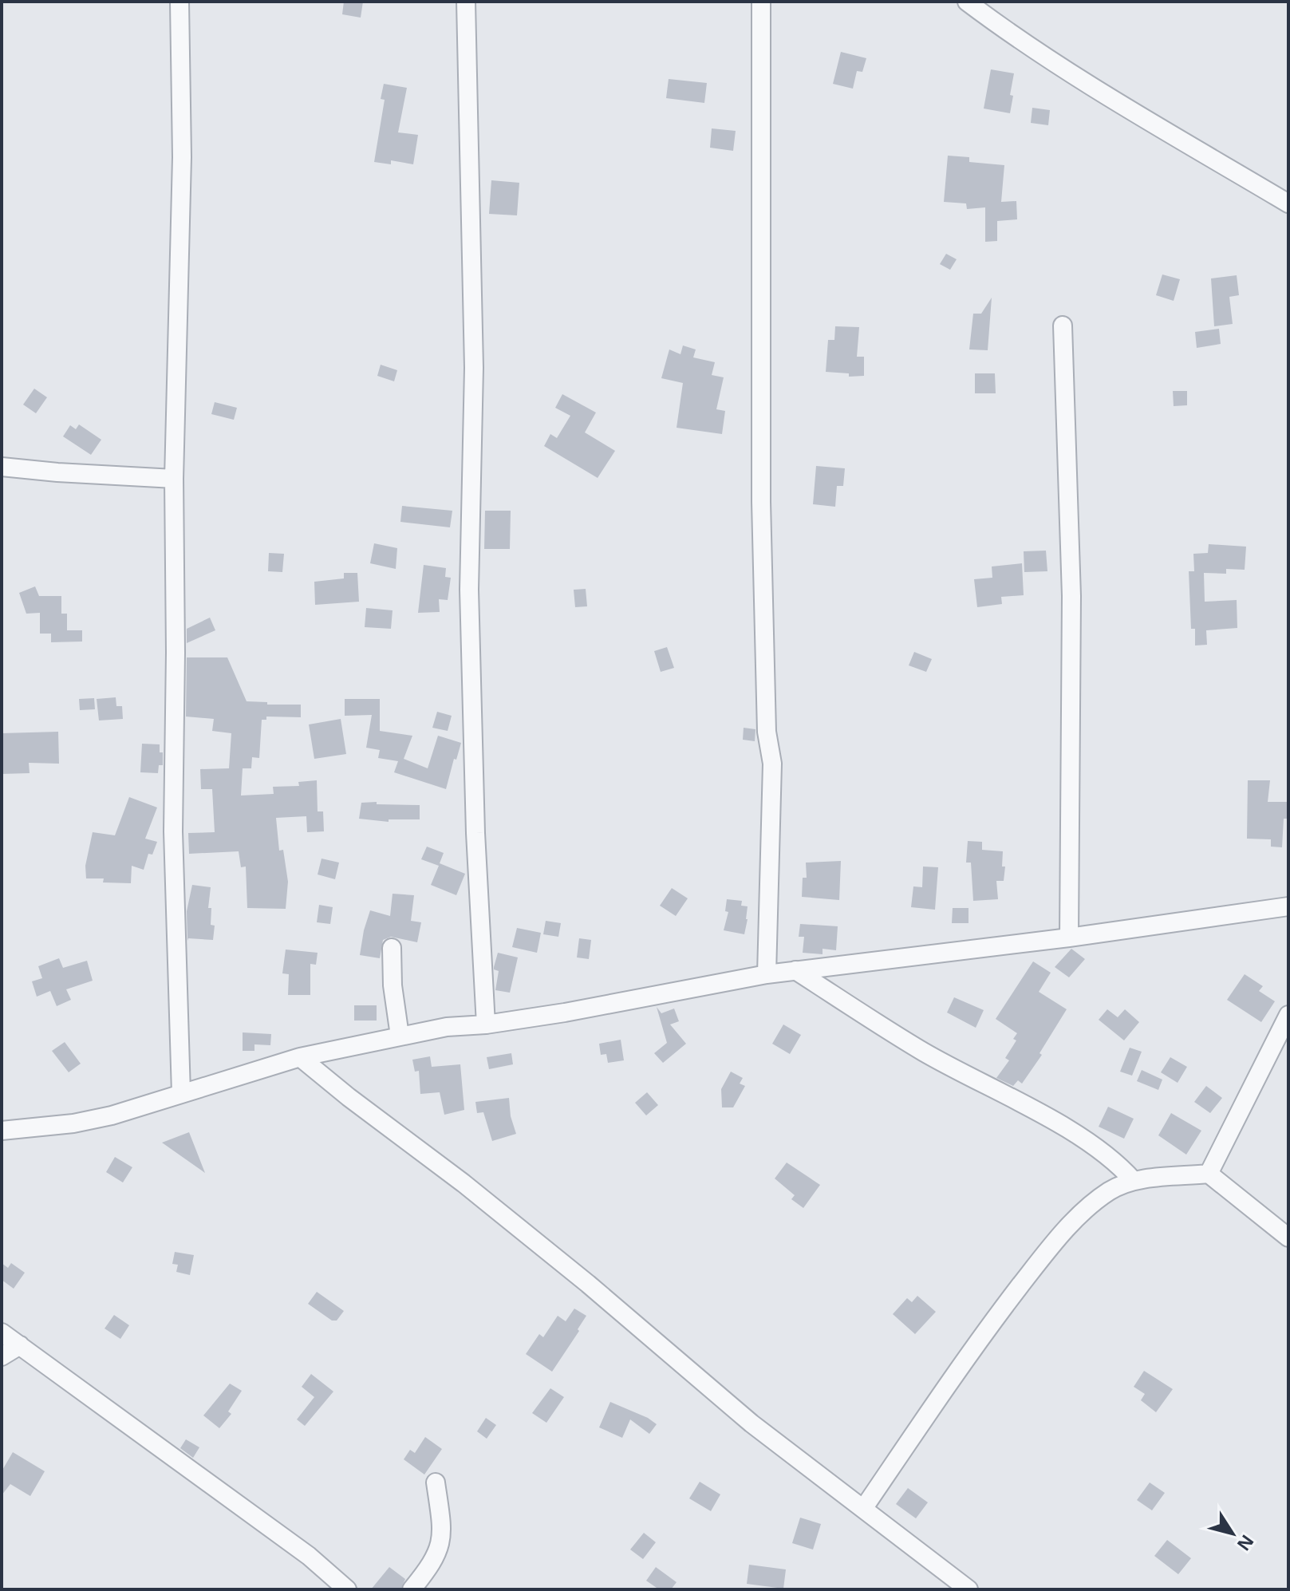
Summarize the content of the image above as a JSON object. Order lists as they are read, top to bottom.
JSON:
{
  "north": "bottom right"
}
